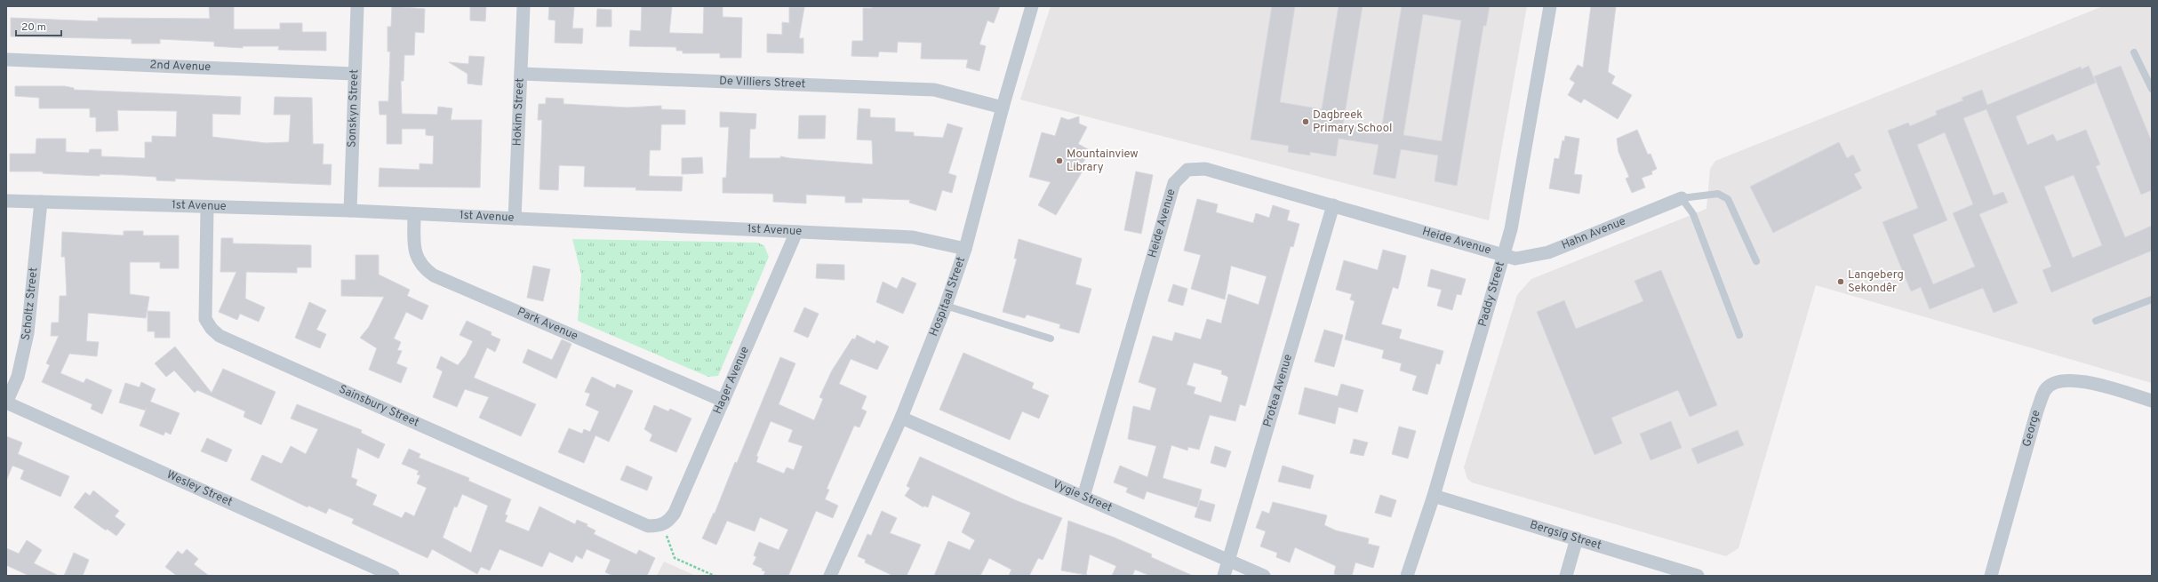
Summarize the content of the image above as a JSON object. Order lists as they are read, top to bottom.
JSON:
{
  "streets": {
    "street": [
      "2nd Avenue",
      "De Villiers Street",
      "Sonskyn Street",
      "Hokim Street",
      "1st Avenue",
      "Heide Avenue",
      "Hahn Avenue",
      "Paddy Street",
      "Hospitaal Street",
      "Scholtz Street",
      "Park Avenue",
      "Hager Avenue",
      "Protea Avenue",
      "Sainsbury Street",
      "George",
      "Wesley Street",
      "Vygie Street",
      "Bergsig Street"
    ]
  },
  "crossings": [
    ["2nd Avenue", "Sonskyn Street"],
    ["De Villiers Street", "Hokim Street"],
    ["De Villiers Street", "Hospitaal Street"],
    ["Sonskyn Street", "1st Avenue"],
    ["Hokim Street", "1st Avenue"],
    ["1st Avenue", "Hospitaal Street"],
    ["1st Avenue", "Scholtz Street"],
    ["1st Avenue", "Park Avenue"],
    ["1st Avenue", "Hager Avenue"],
    ["1st Avenue", "Sainsbury Street"],
    ["Heide Avenue", "Hahn Avenue"],
    ["Heide Avenue", "Paddy Street"],
    ["Heide Avenue", "Protea Avenue"],
    ["Heide Avenue", "Vygie Street"],
    ["Hahn Avenue", "Paddy Street"],
    ["Paddy Street", "Bergsig Street"],
    ["Hospitaal Street", "Vygie Street"],
    ["Scholtz Street", "Wesley Street"],
    ["Park Avenue", "Hager Avenue"],
    ["Hager Avenue", "Sainsbury Street"],
    ["Protea Avenue", "Vygie Street"]
  ],
  "places": ["Dagbreek Primary School", "Mountainview Library", "Langeberg Sekondêr"],
  "scale_bar": "20 m"
}
